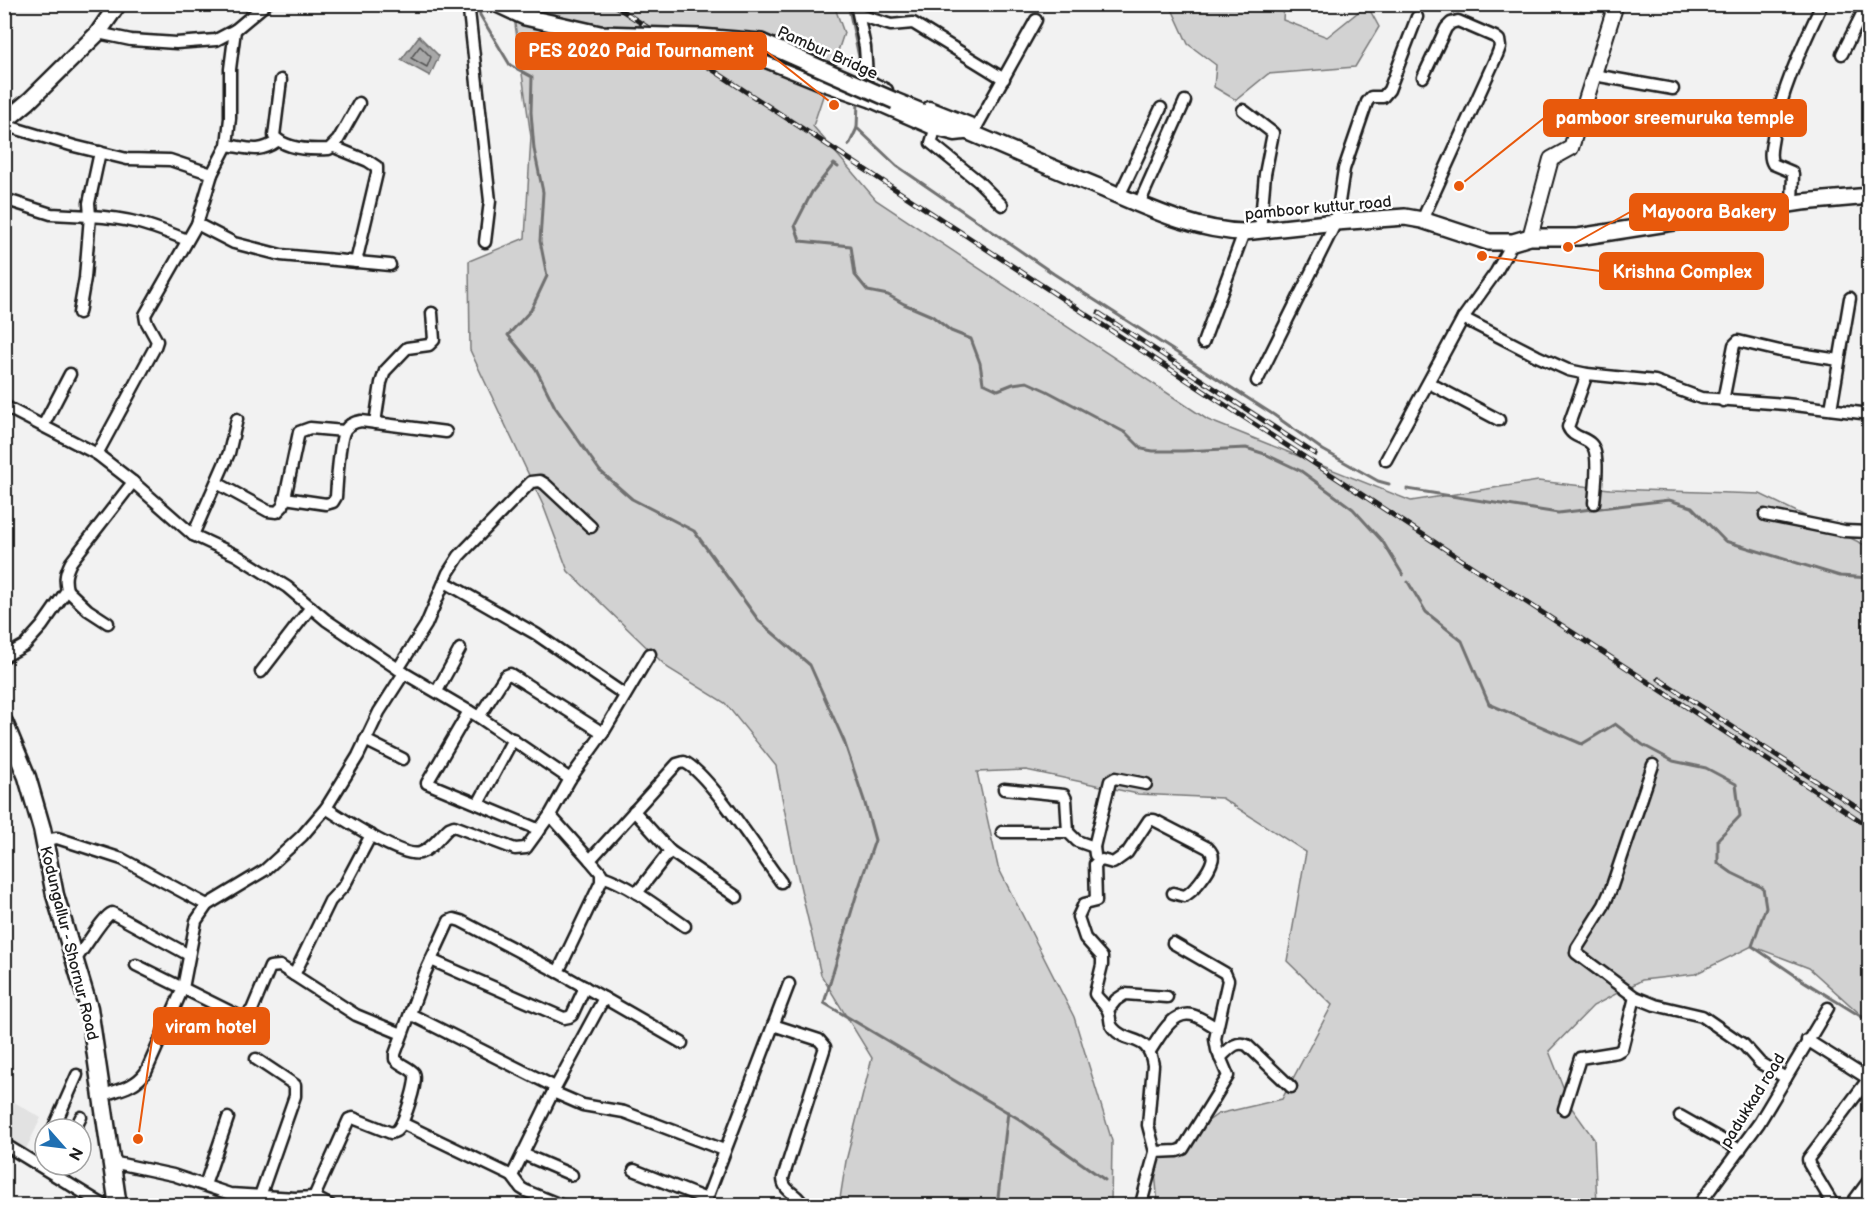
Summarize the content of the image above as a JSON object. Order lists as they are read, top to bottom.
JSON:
{
  "streets": {
    "main road": ["Pambur Bridge", "pamboor kuttur road", "Kodungallur - Shornur Road"],
    "street": ["padukkad road"]
  },
  "crossings": [
    ["Pambur Bridge", "pamboor kuttur road"]
  ],
  "places": [
    "PES 2020 Paid Tournament",
    "pamboor sreemuruka temple",
    "Mayoora Bakery",
    "Krishna Complex",
    "viram hotel"
  ],
  "north": "bottom right"
}
